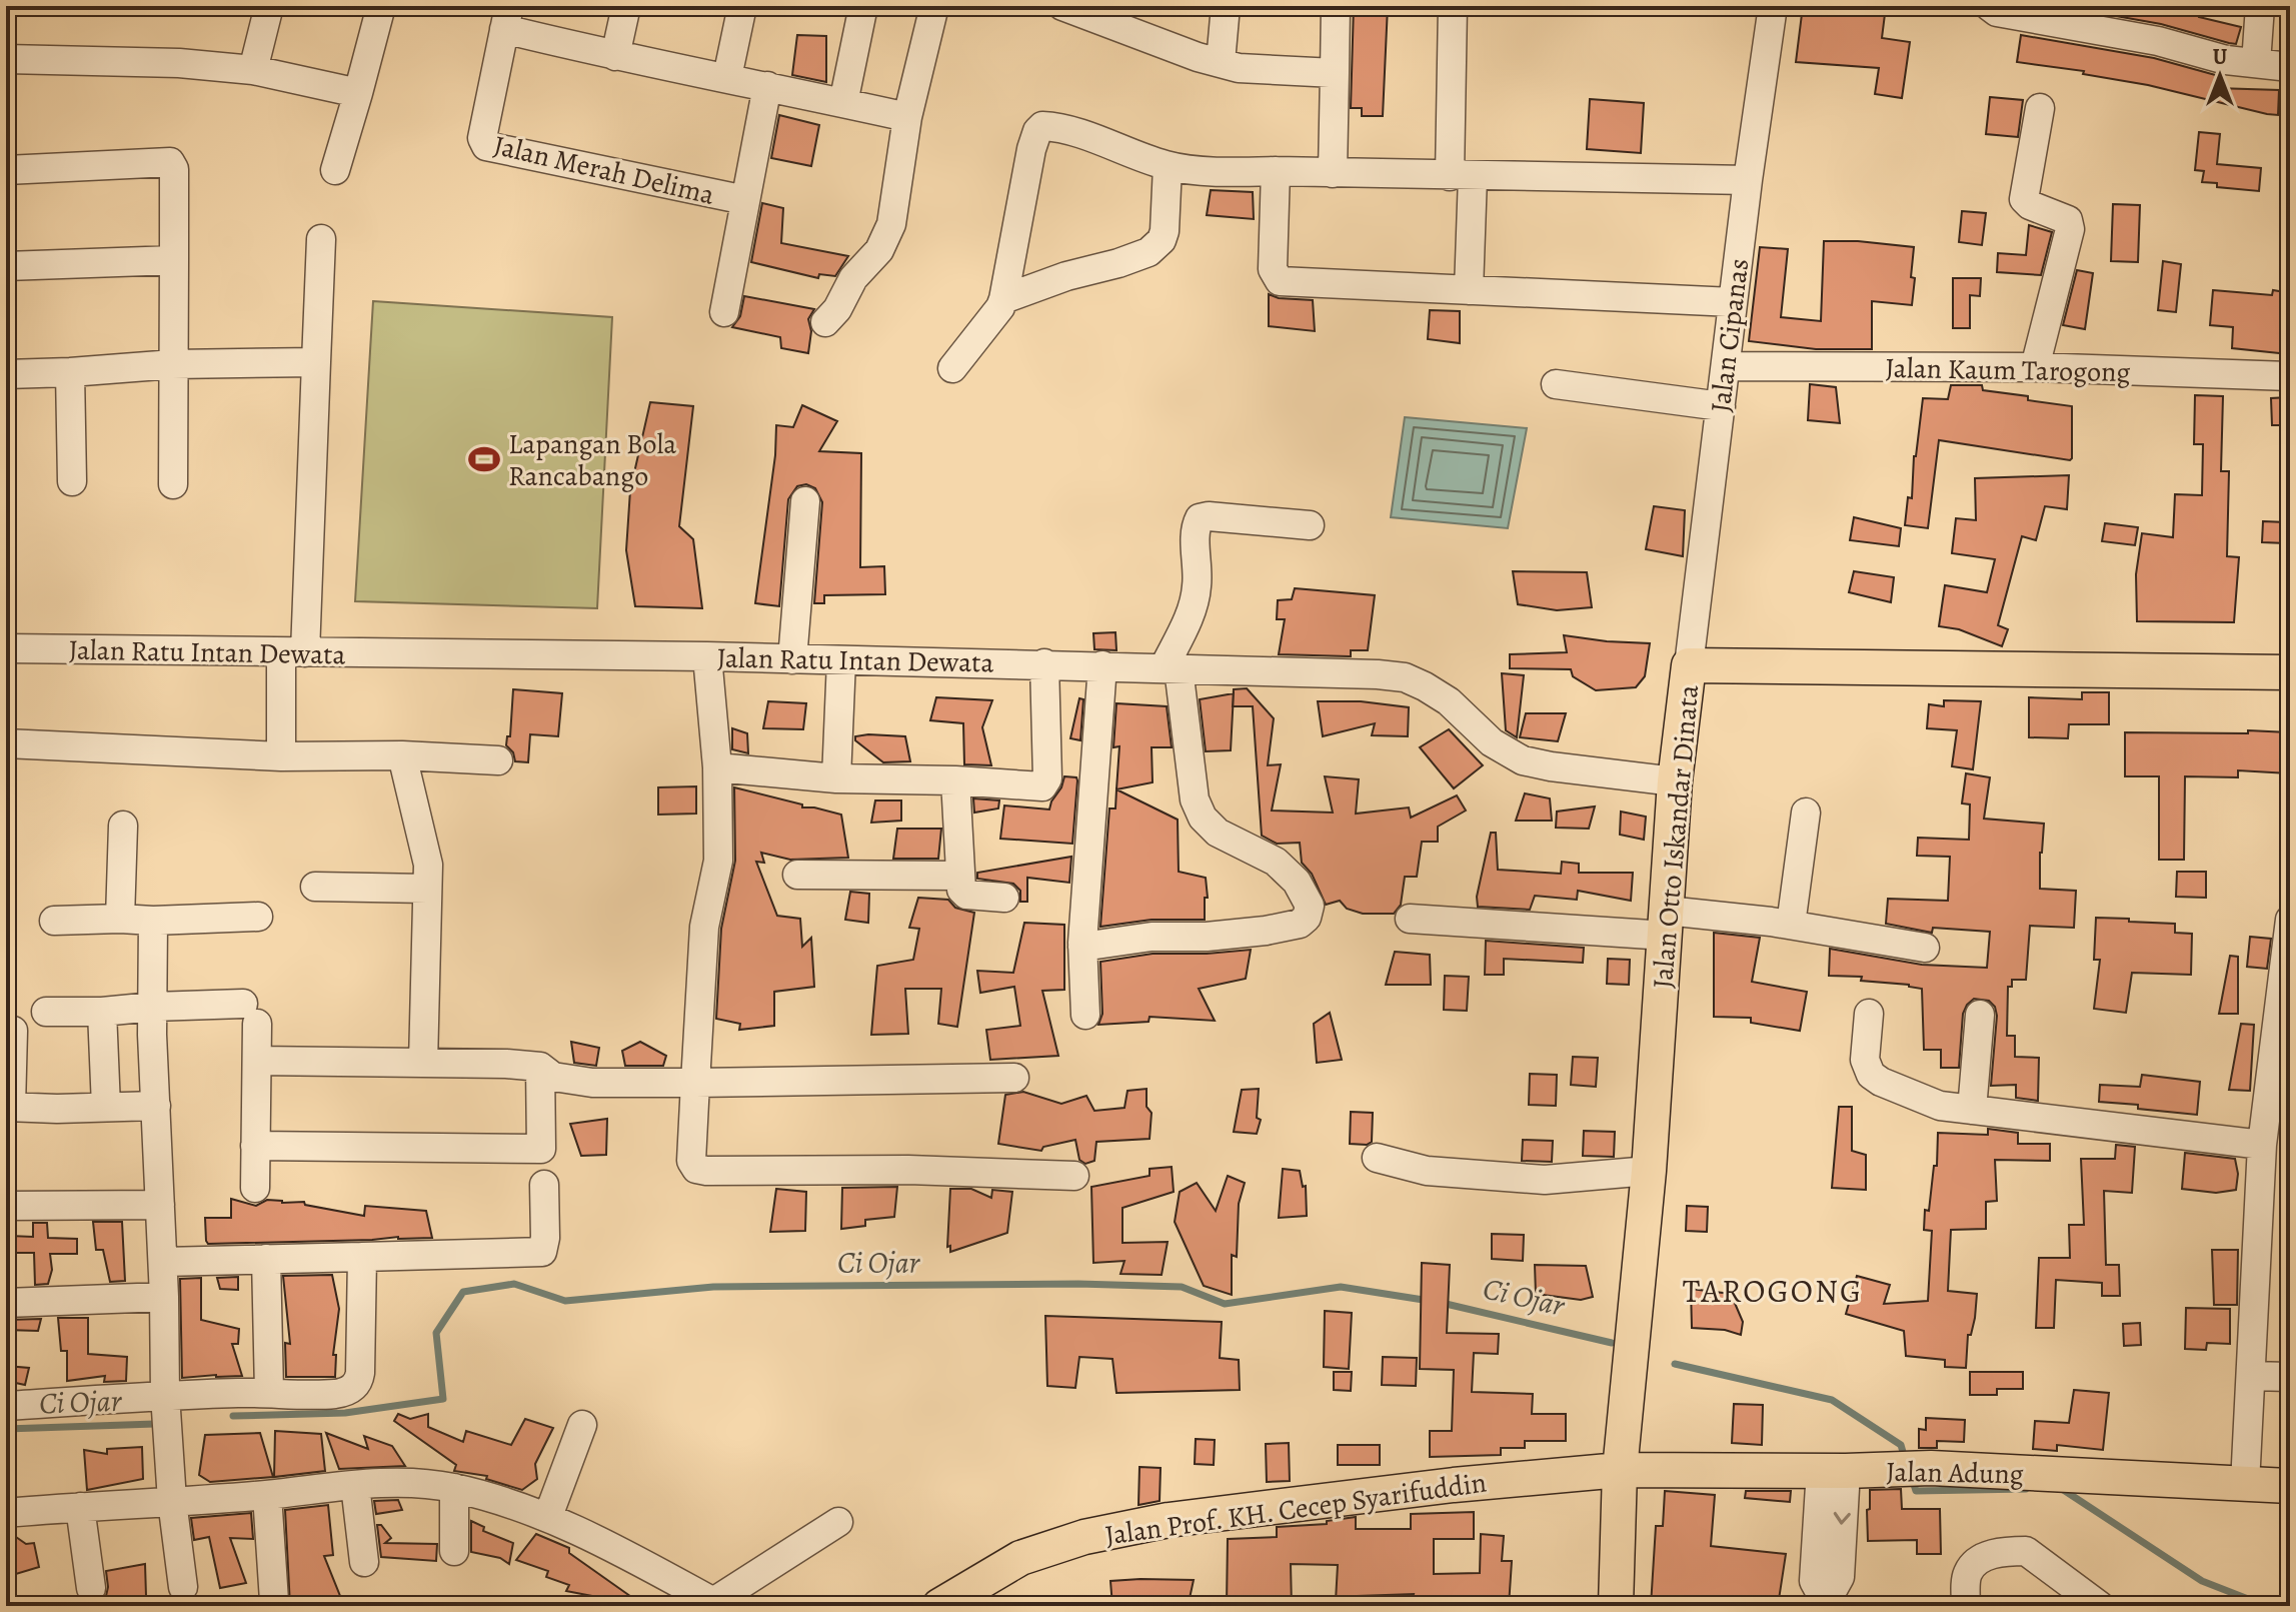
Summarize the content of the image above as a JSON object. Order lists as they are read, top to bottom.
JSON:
{
  "streets": {
    "main road": ["Jalan Otto Iskandar Dinata", "Jalan Adung", "Jalan Prof. KH. Cecep Syarifuddin"],
    "street": [
      "Jalan Merah Delima",
      "Jalan Cipanas",
      "Jalan Kaum Tarogong",
      "Jalan Ratu Intan Dewata"
    ]
  },
  "crossings": [
    ["Jalan Cipanas", "Jalan Kaum Tarogong"],
    ["Jalan Cipanas", "Jalan Otto Iskandar Dinata"],
    ["Jalan Ratu Intan Dewata", "Jalan Otto Iskandar Dinata"],
    ["Jalan Otto Iskandar Dinata", "Jalan Adung"],
    ["Jalan Otto Iskandar Dinata", "Jalan Prof. KH. Cecep Syarifuddin"],
    ["Jalan Adung", "Jalan Prof. KH. Cecep Syarifuddin"]
  ],
  "districts": ["TAROGONG"],
  "water": ["Ci Ojar"],
  "places": {
    "sports": ["Lapangan Bola Rancabango"]
  },
  "north": "top"
}
